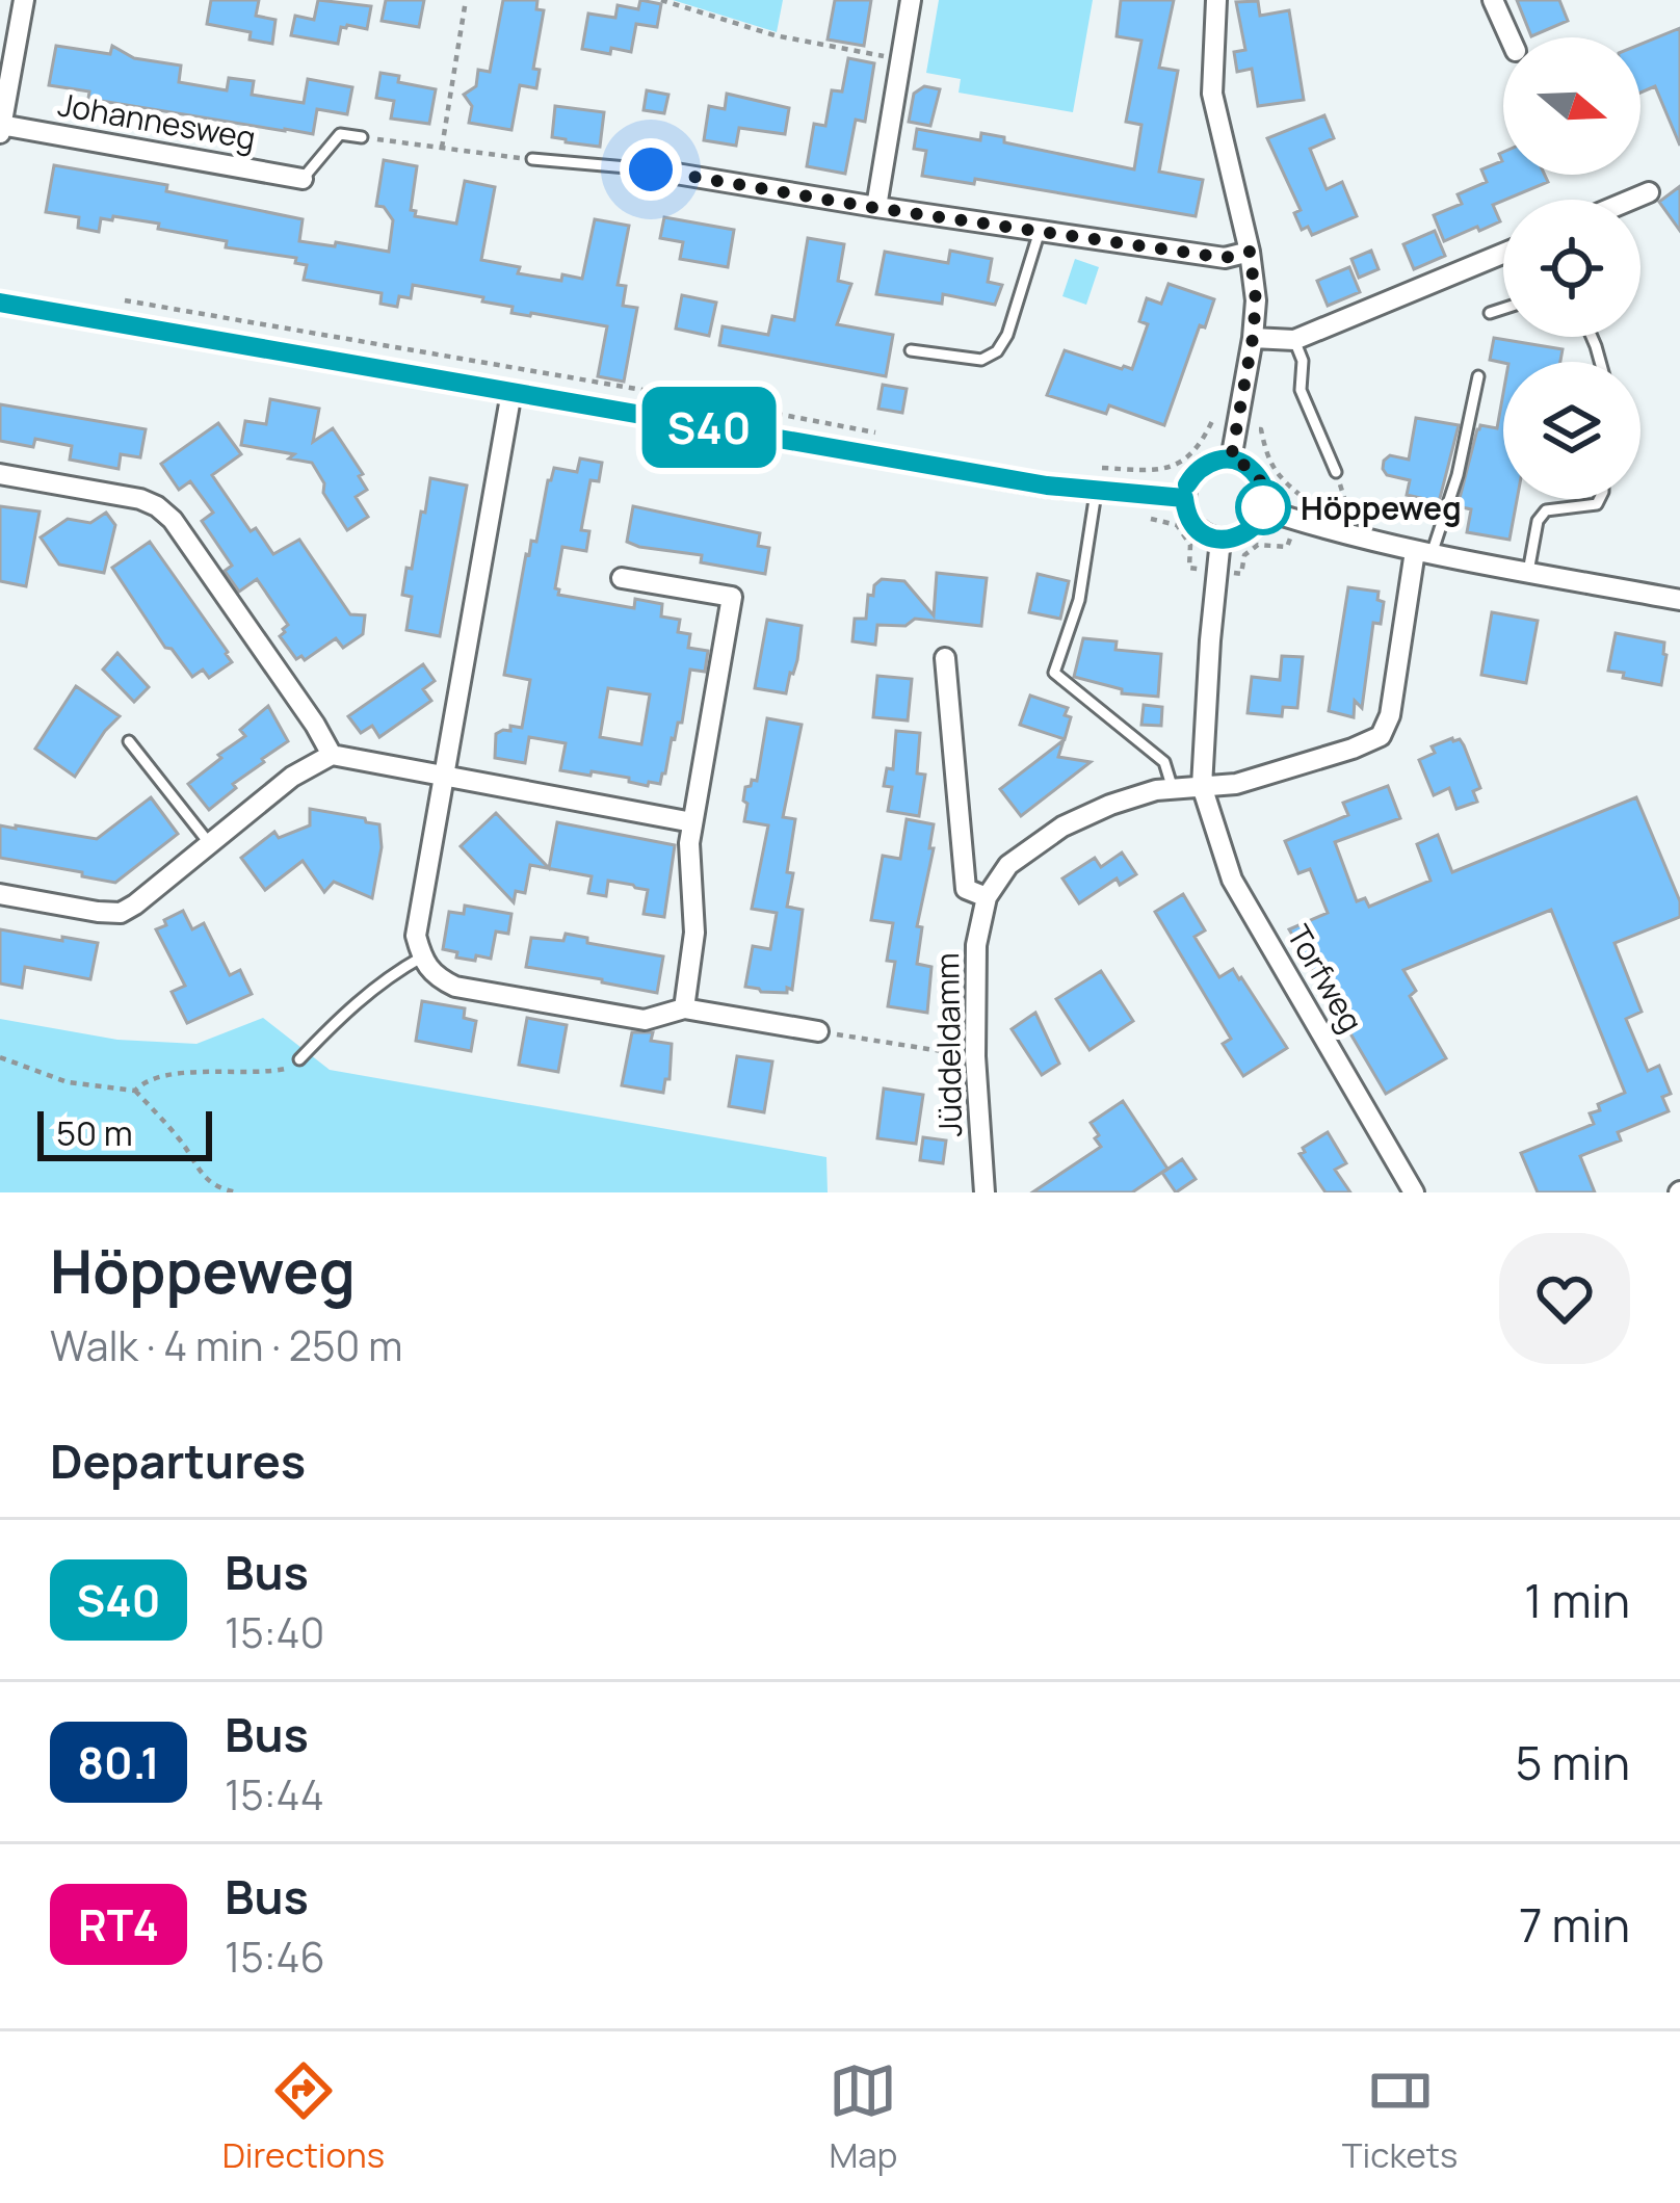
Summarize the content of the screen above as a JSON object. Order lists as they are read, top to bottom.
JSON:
{
  "streets": {
    "street": ["Johannesweg", "Torfweg", "Jüddeldamm"]
  },
  "places": ["Höppeweg"],
  "lines": ["bus line S40"],
  "scale_bar": "50 m",
  "north": "right",
  "page": {
    "on_map": "S40",
    "scale": "50 m",
    "heading": [
      ["Höppeweg", "Walk · 4 min · 250 m"],
      "Departures"
    ],
    "list": [
      {
        "mark": "S40",
        "name": "Bus",
        "note": "15:40",
        "value": "1 min"
      },
      {
        "mark": "80.1",
        "name": "Bus",
        "note": "15:44",
        "value": "5 min"
      },
      {
        "mark": "RT4",
        "name": "Bus",
        "note": "15:46",
        "value": "7 min"
      }
    ],
    "tabs": ["Directions", "Map", "Tickets"]
  }
}
